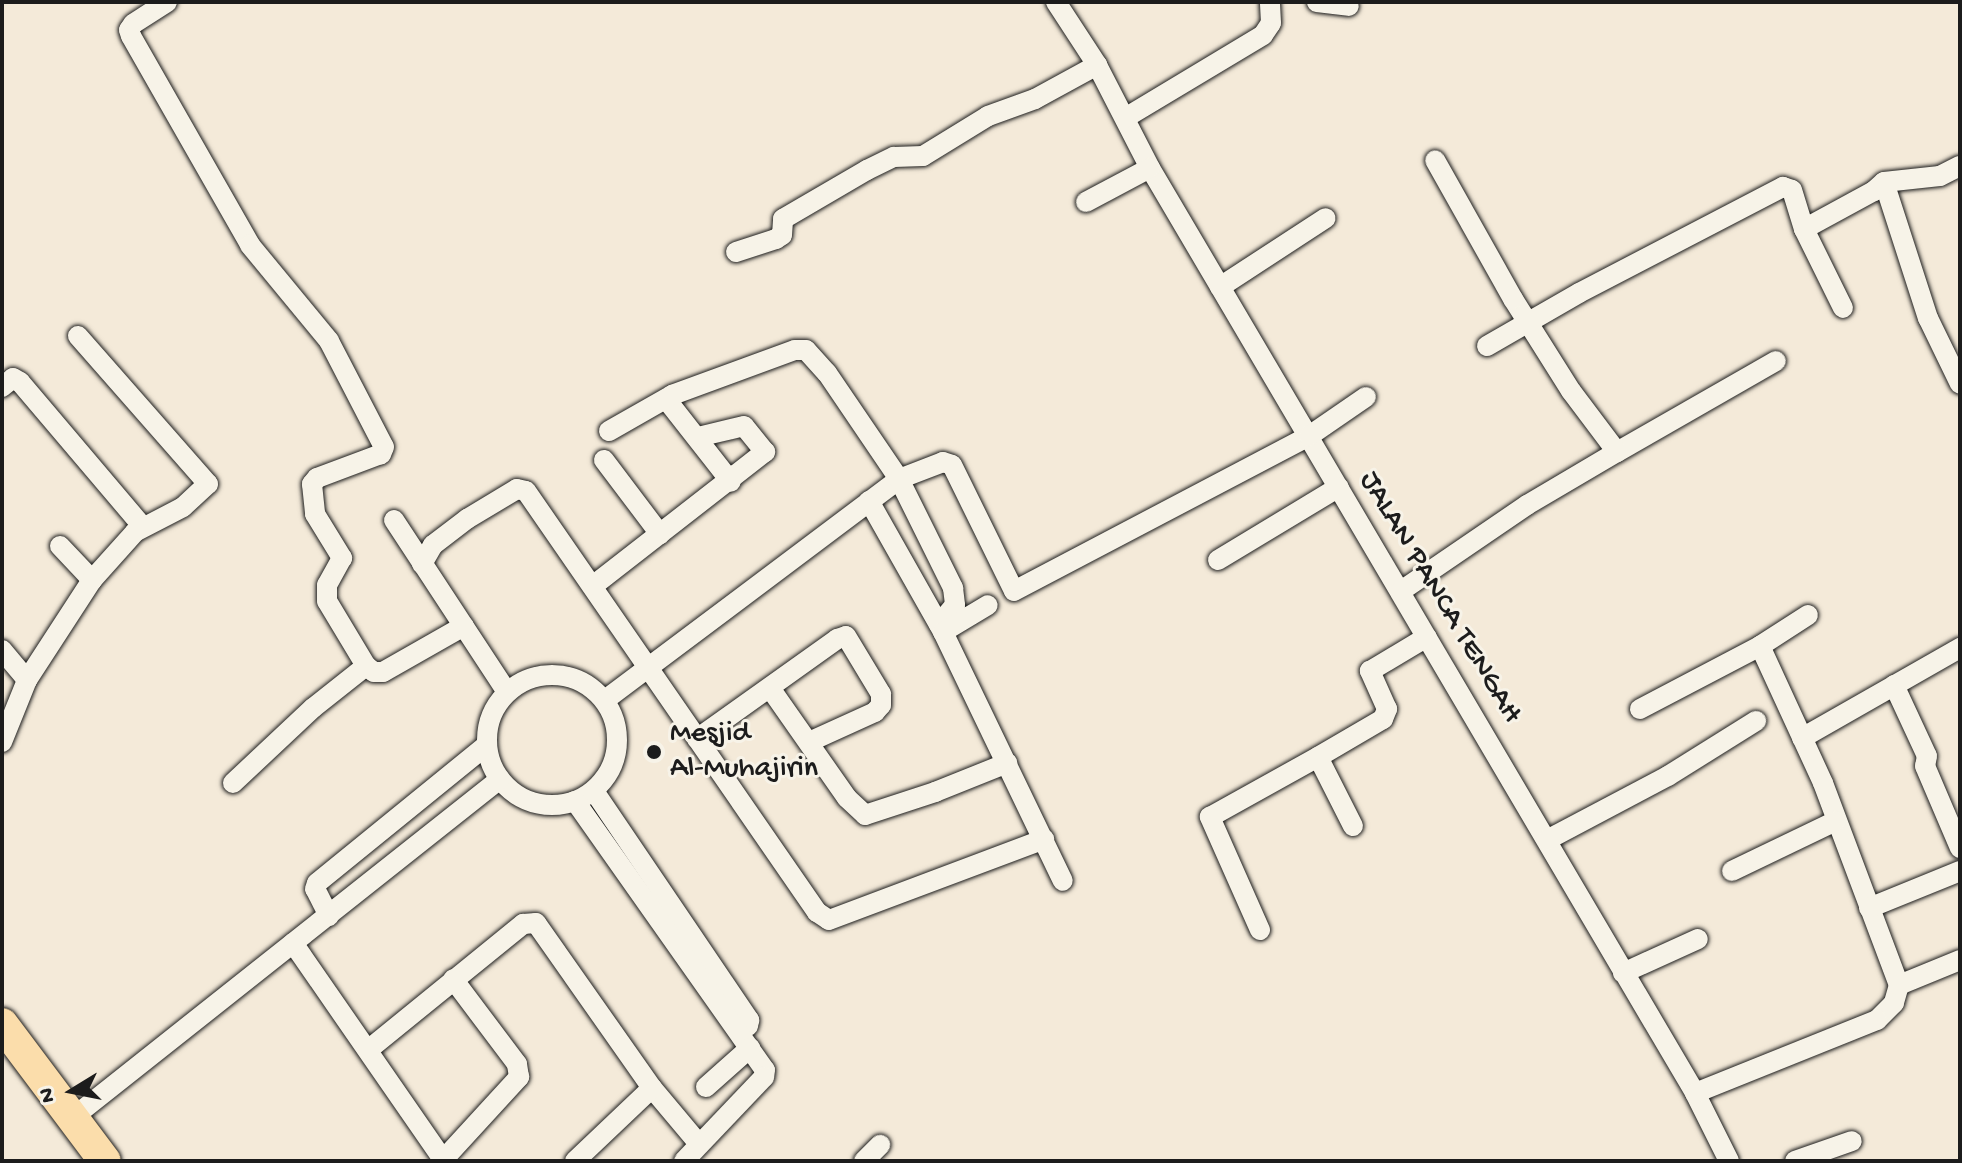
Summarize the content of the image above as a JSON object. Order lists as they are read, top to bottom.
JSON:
{
  "streets": {
    "street": ["JALAN PANCA TENGAH"]
  },
  "places": ["Mesjid Al-Muhajirin"],
  "north": "left"
}
